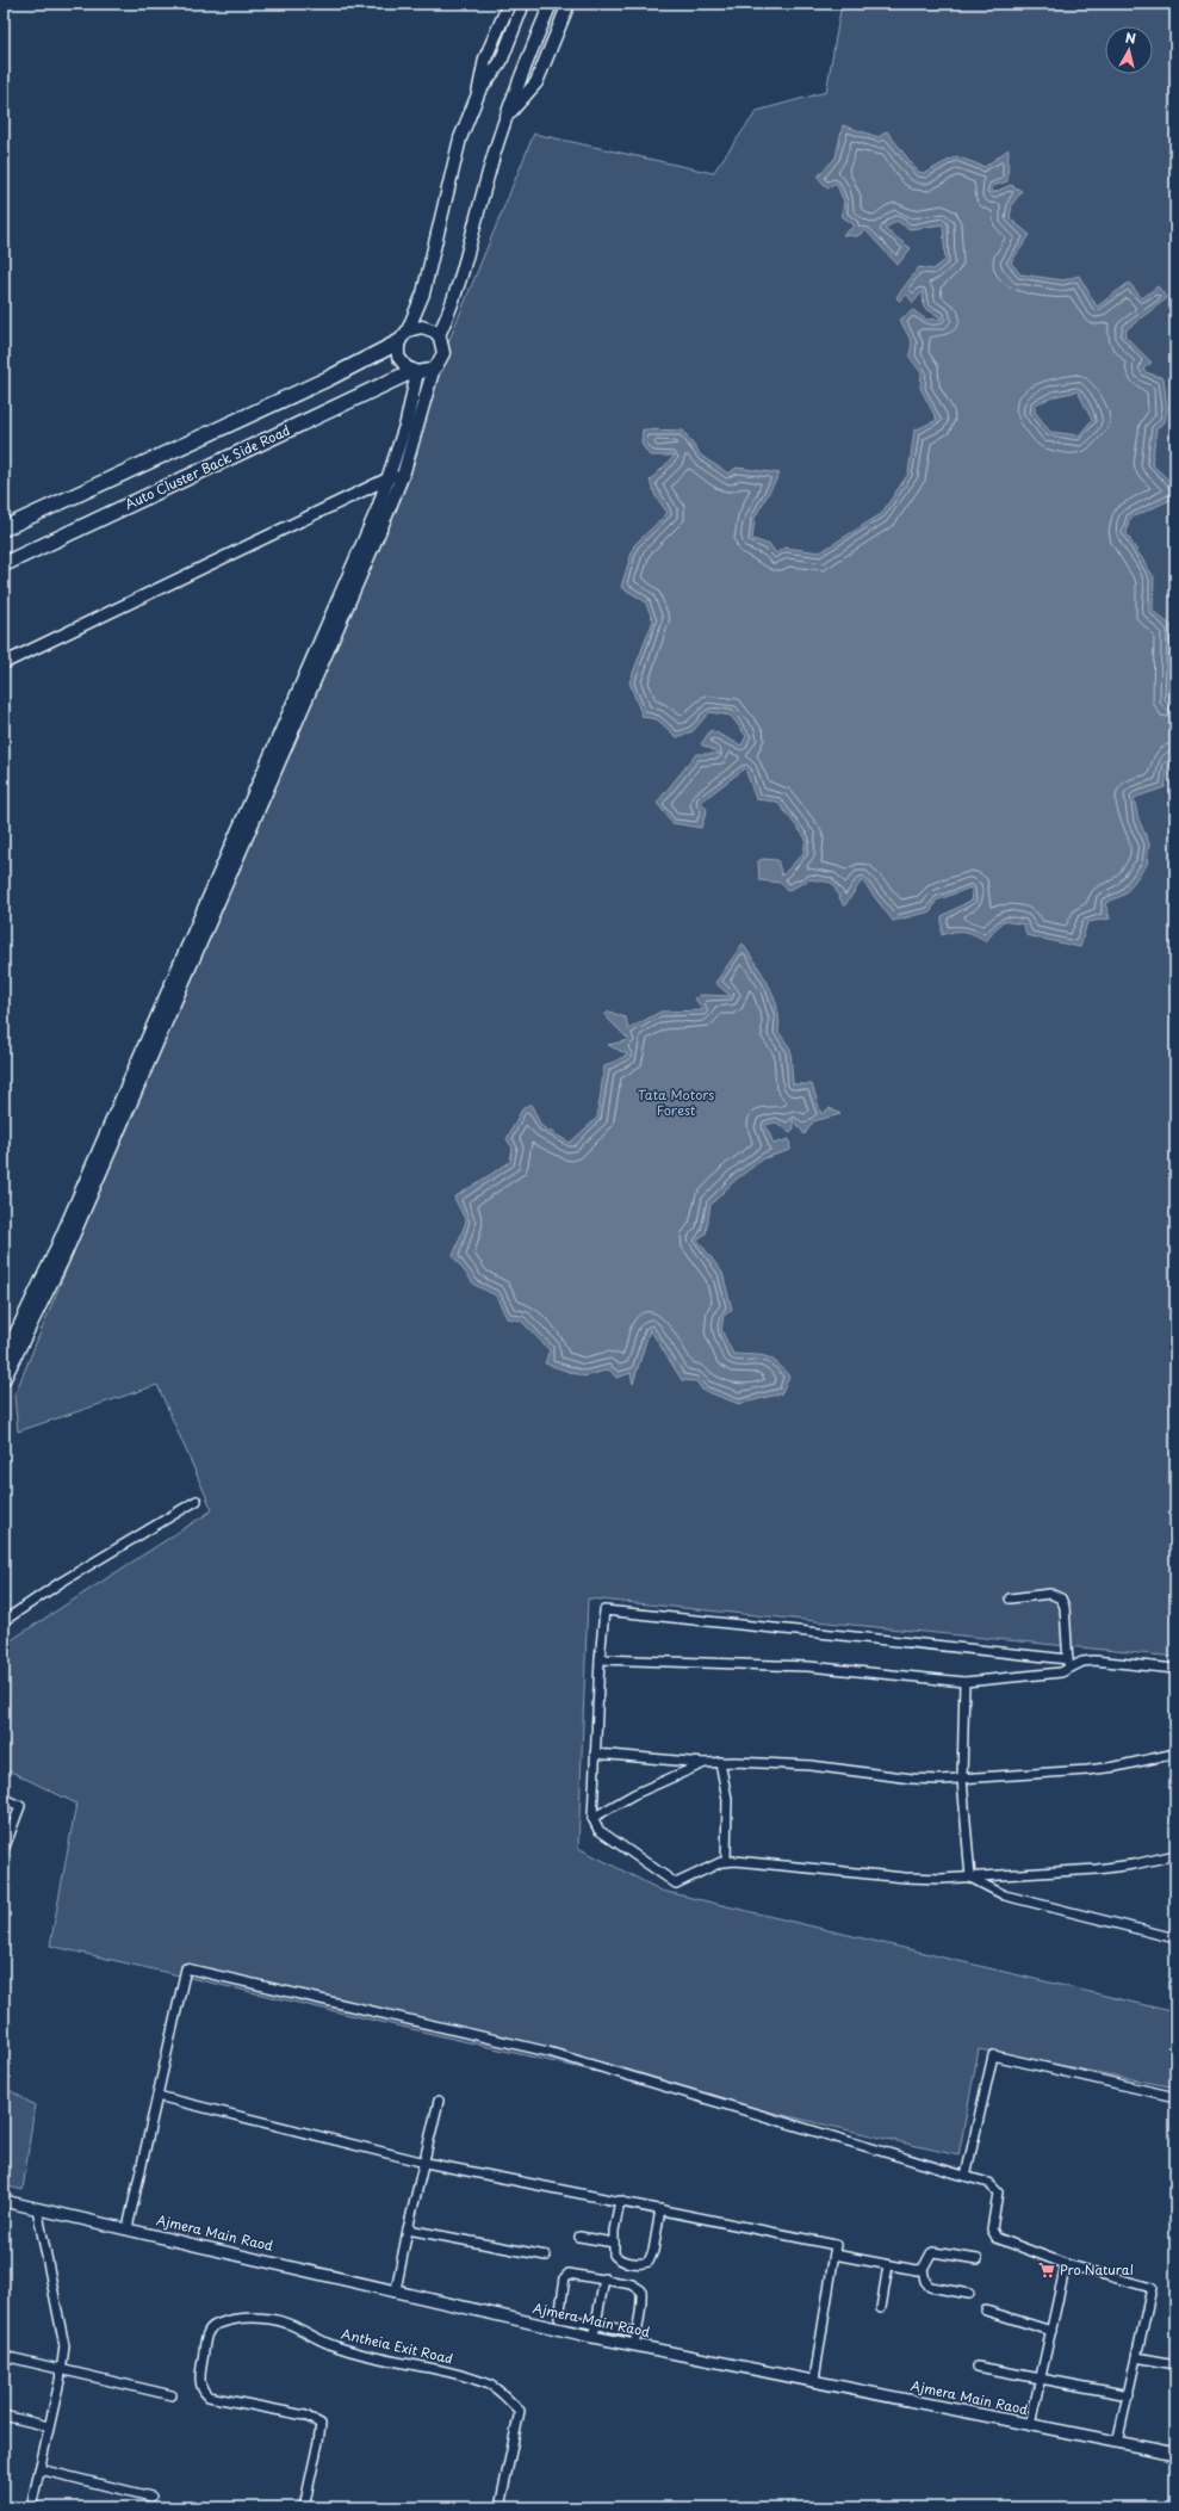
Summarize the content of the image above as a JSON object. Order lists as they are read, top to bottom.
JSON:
{
  "streets": {
    "main road": ["Auto Cluster Back Side Road"],
    "street": ["Ajmera Main Raod", "Antheia Exit Road"]
  },
  "parks": ["Tata Motors Forest"],
  "places": {
    "supermarket": ["Pro Natural"]
  },
  "north": "top"
}
